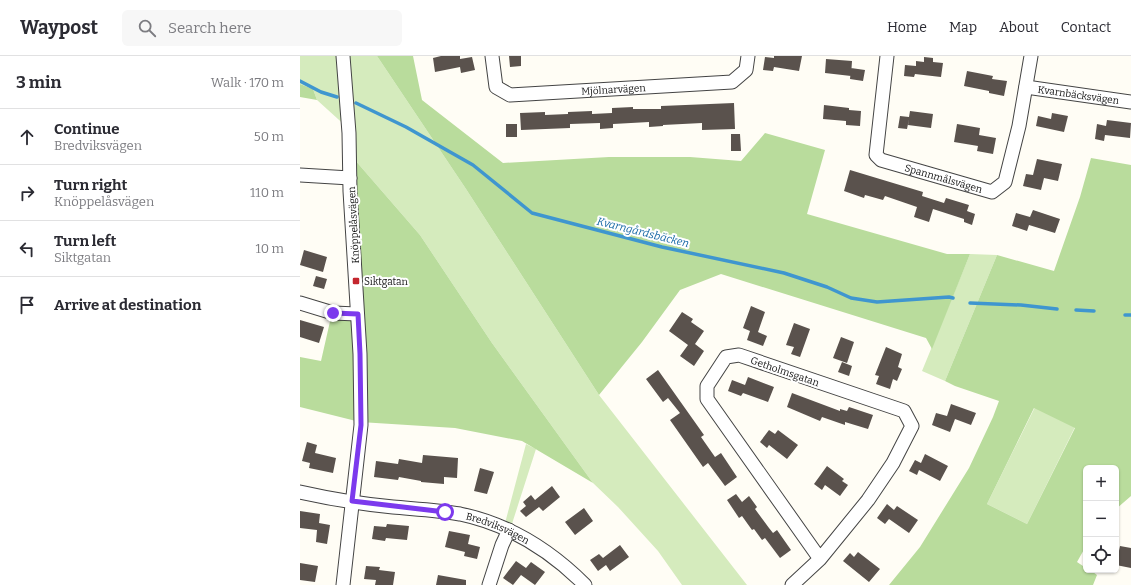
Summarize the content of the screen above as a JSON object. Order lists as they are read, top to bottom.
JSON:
{
  "streets": {
    "street": [
      "Mjölnarvägen",
      "Kvarnbäcksvägen",
      "Spannmålsvägen",
      "Knöppelåsvägen",
      "Getholmsgatan",
      "Bredviksvägen"
    ]
  },
  "crossings": [
    ["Kvarnbäcksvägen", "Spannmålsvägen"],
    ["Knöppelåsvägen", "Bredviksvägen"]
  ],
  "water": ["Kvarngårdsbäcken"],
  "places": {
    "transit": ["Siktgatan"]
  },
  "page": {
    "header": "Waypost",
    "search": "Search here",
    "nav": [
      "Home",
      "Map",
      "About",
      "Contact"
    ],
    "heading": ["3 min", "Walk · 170 m"],
    "list": [
      ["Continue", "Bredviksvägen", "50 m"],
      ["Turn right", "Knöppelåsvägen", "110 m"],
      ["Turn left", "Siktgatan", "10 m"],
      "Arrive at destination"
    ],
    "map_buttons": ["+", "−"]
  }
}
